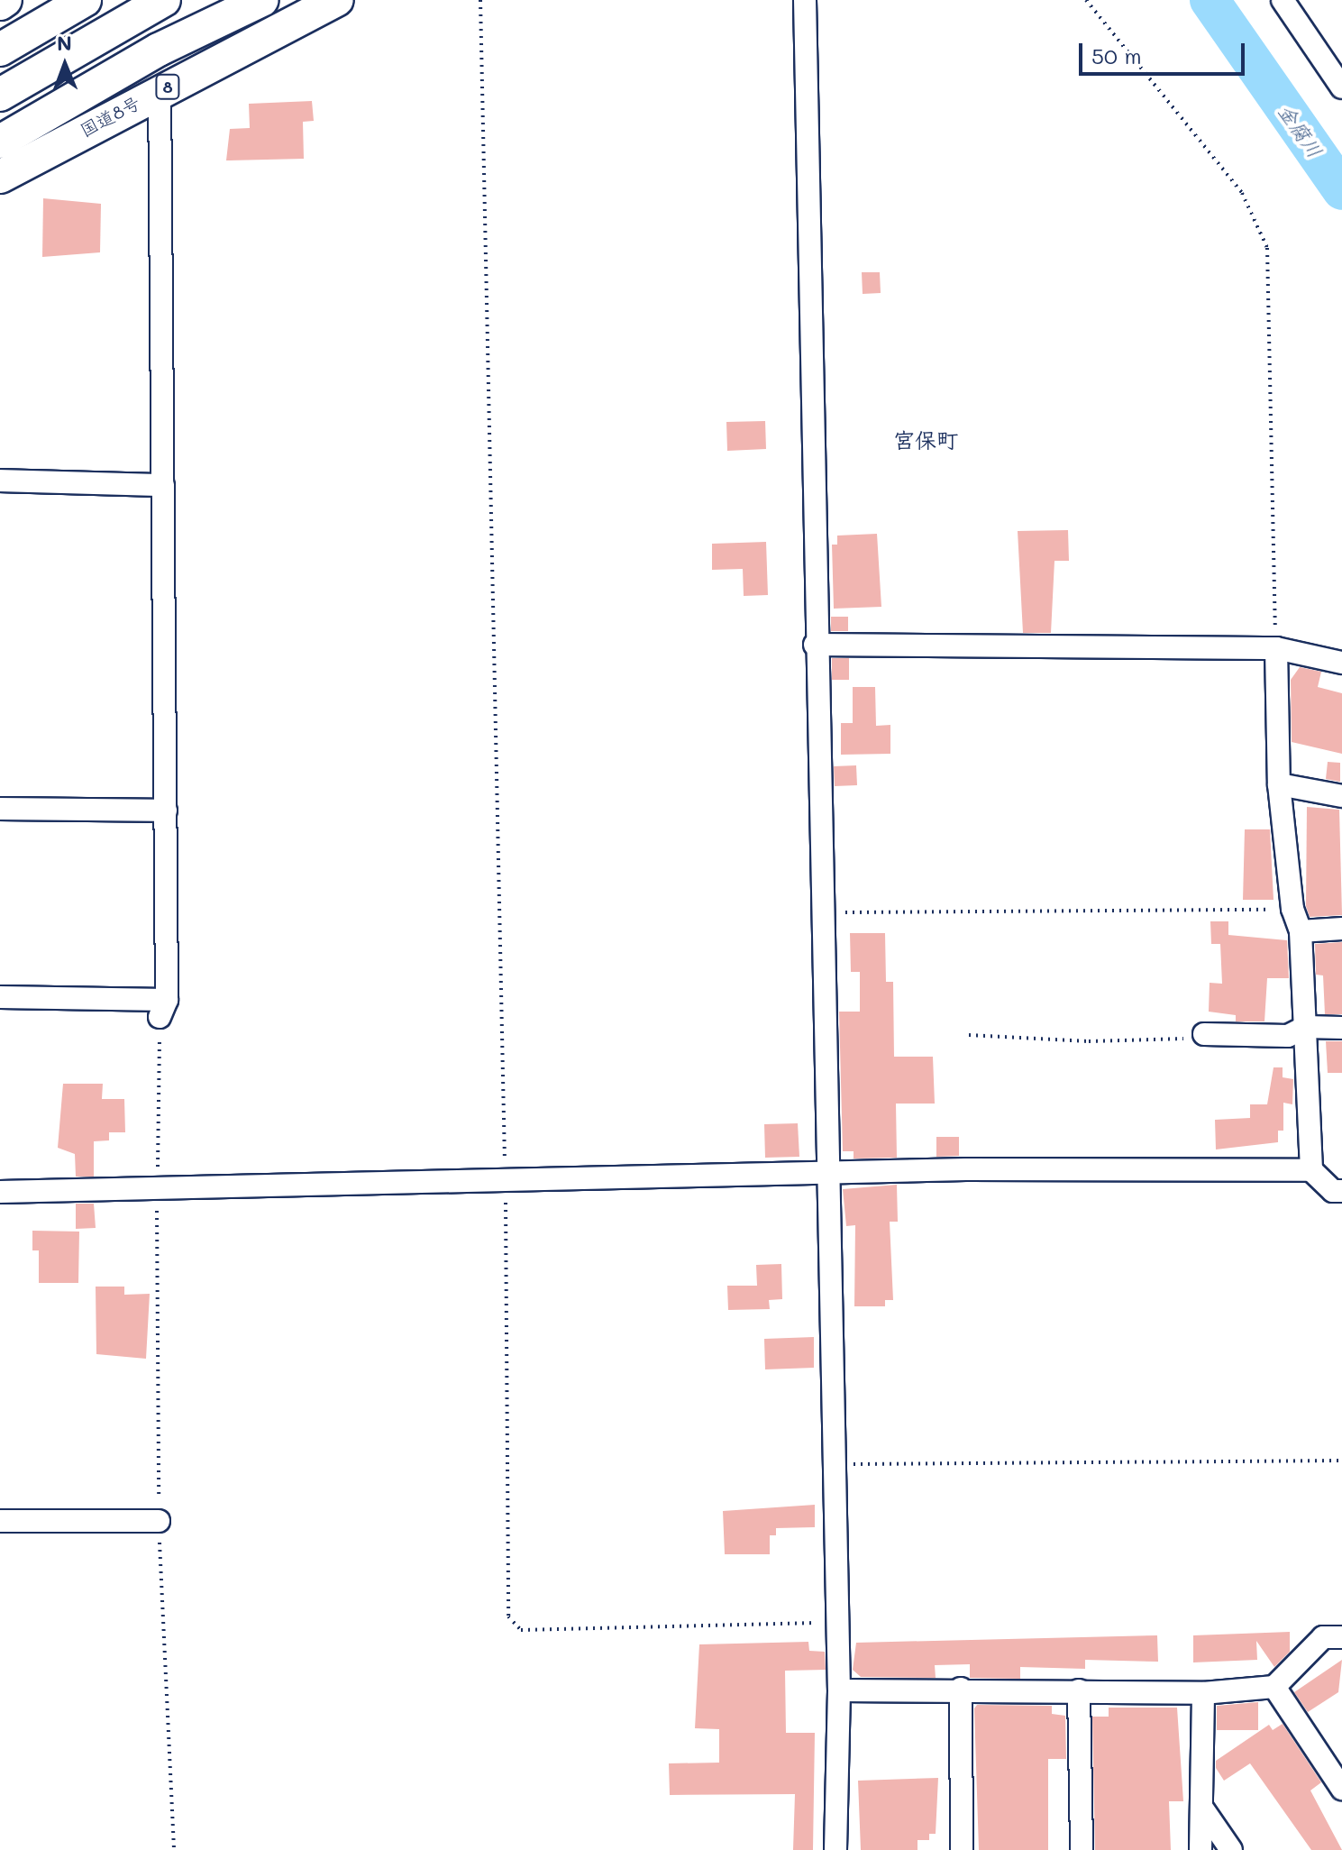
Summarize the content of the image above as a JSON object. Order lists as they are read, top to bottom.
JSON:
{
  "streets": {
    "highway": ["8", "国道8号"]
  },
  "districts": ["宮保町"],
  "water": ["金腐川"],
  "scale_bar": "50 m",
  "north": "top"
}
